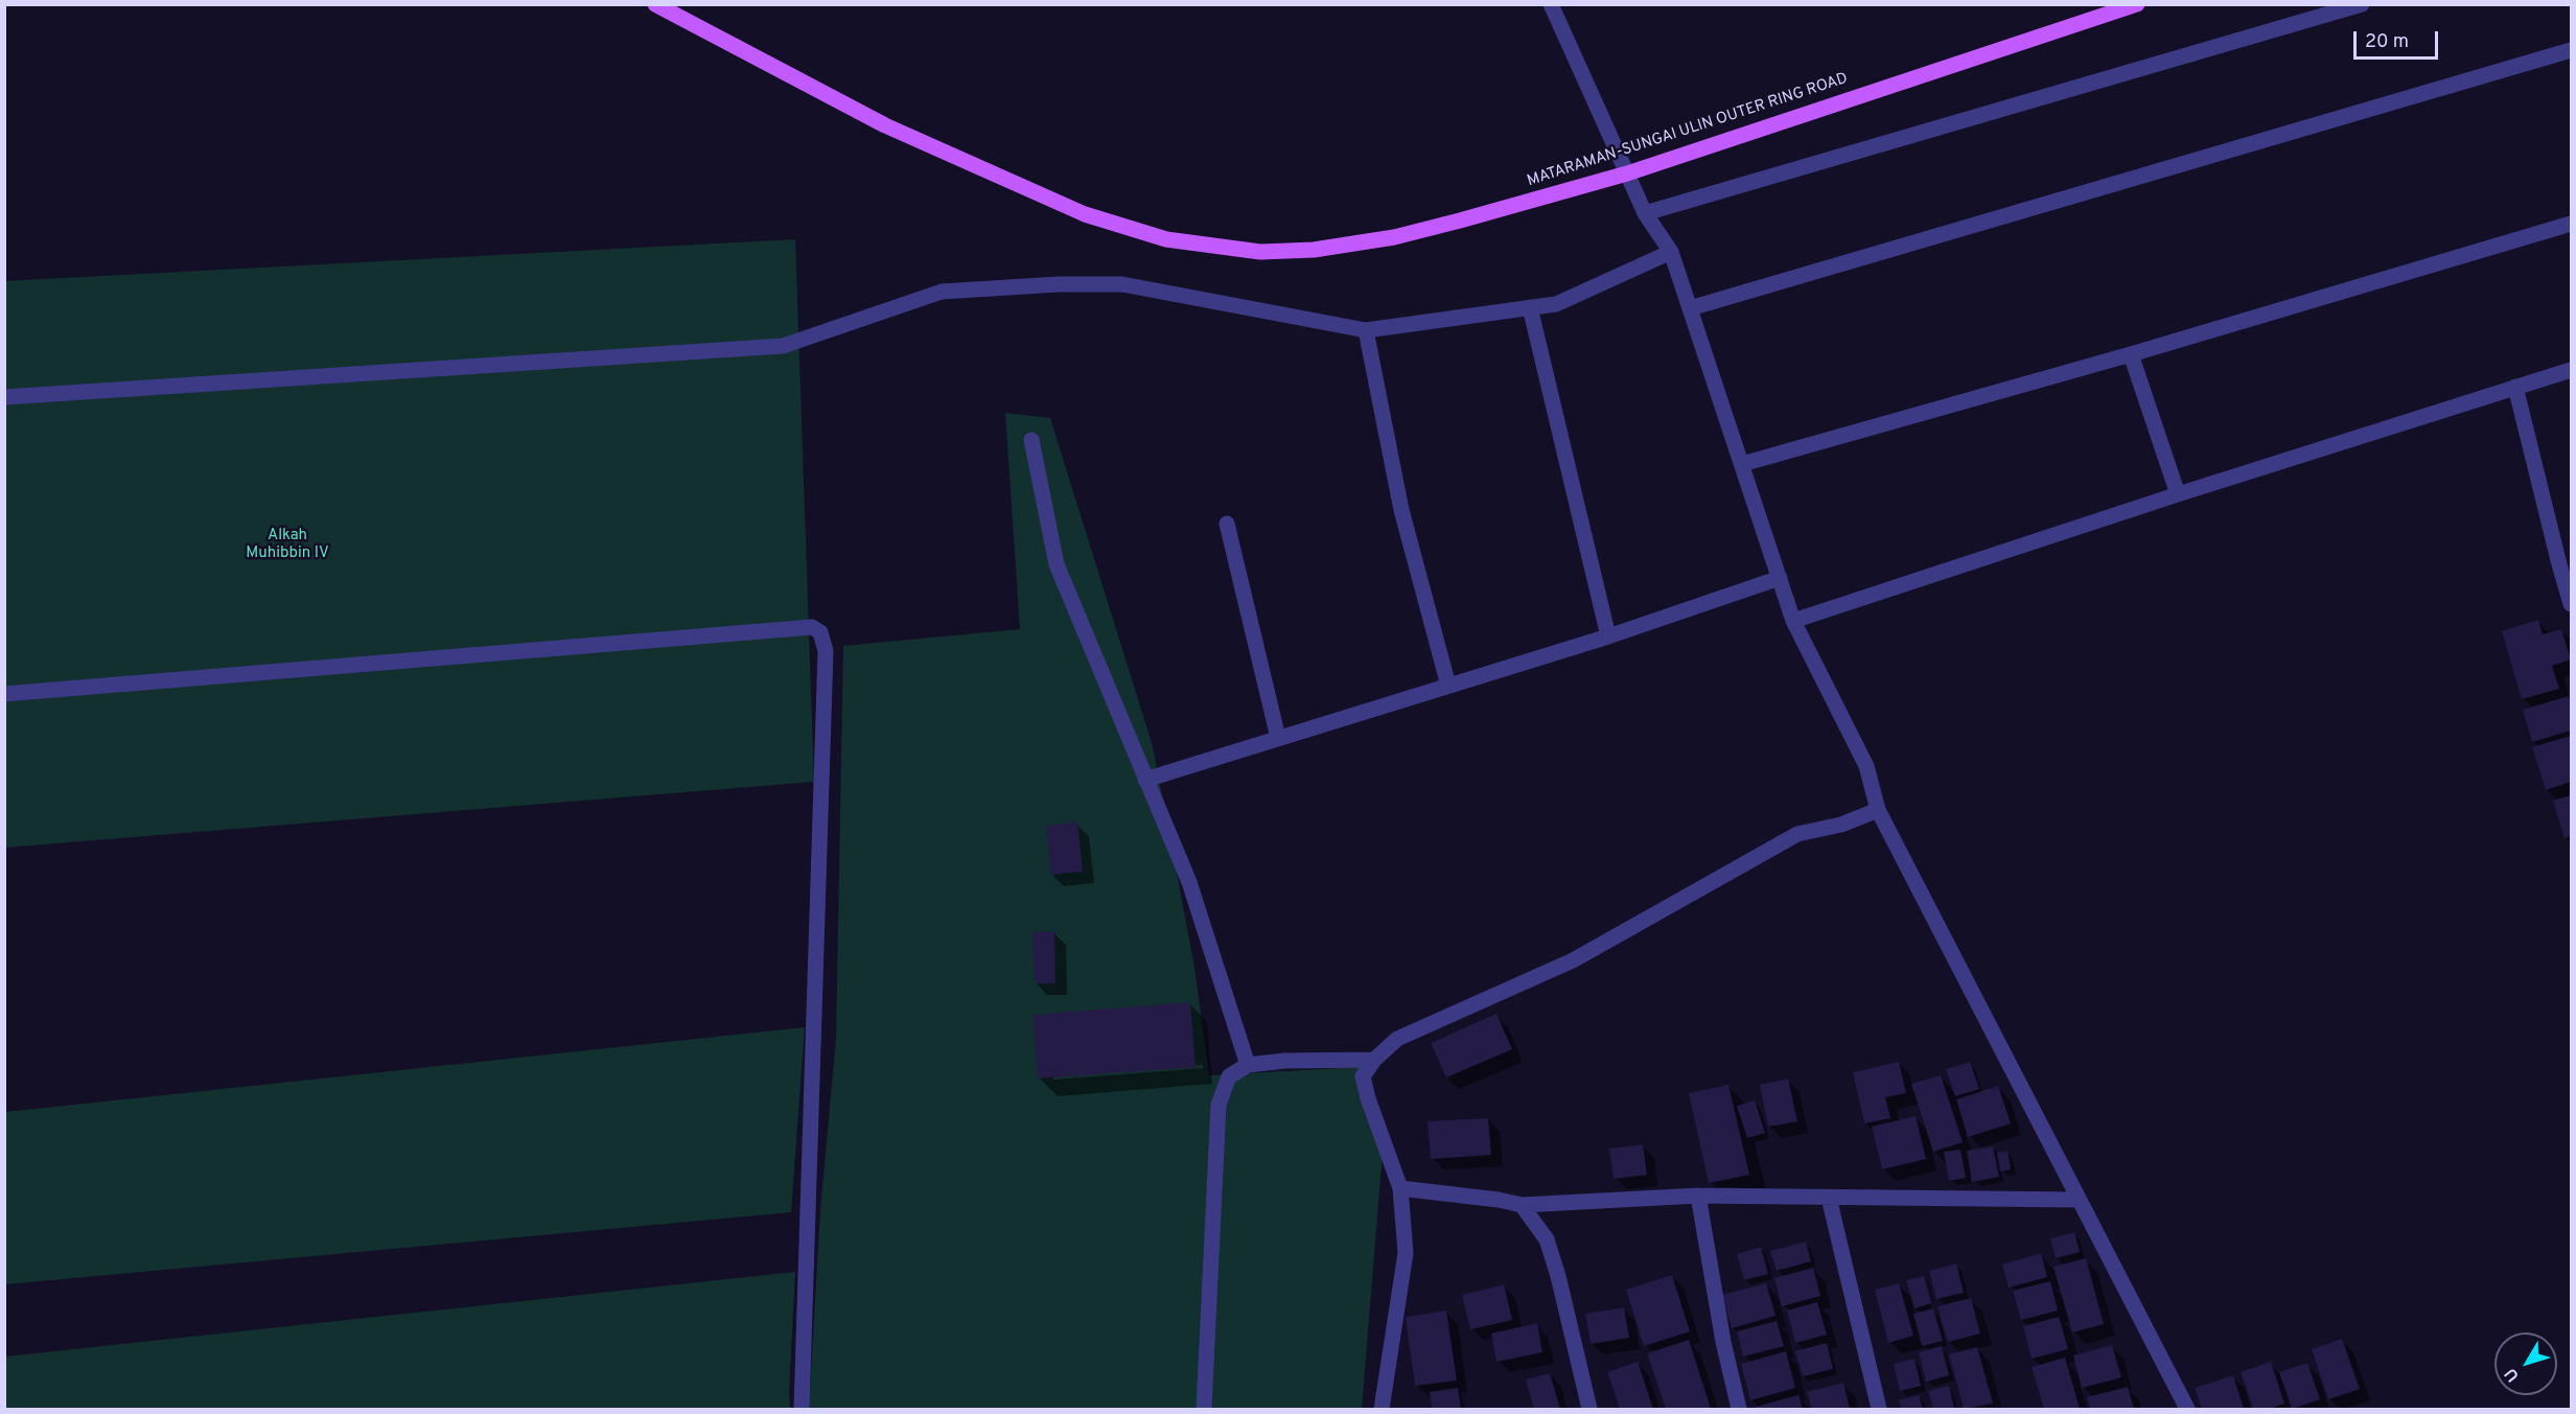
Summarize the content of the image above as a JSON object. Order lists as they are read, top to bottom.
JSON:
{
  "streets": {
    "main road": ["MATARAMAN-SUNGAI ULIN OUTER RING ROAD"]
  },
  "parks": ["Alkah Muhibbin IV"],
  "scale_bar": "20 m",
  "north": "bottom left"
}
